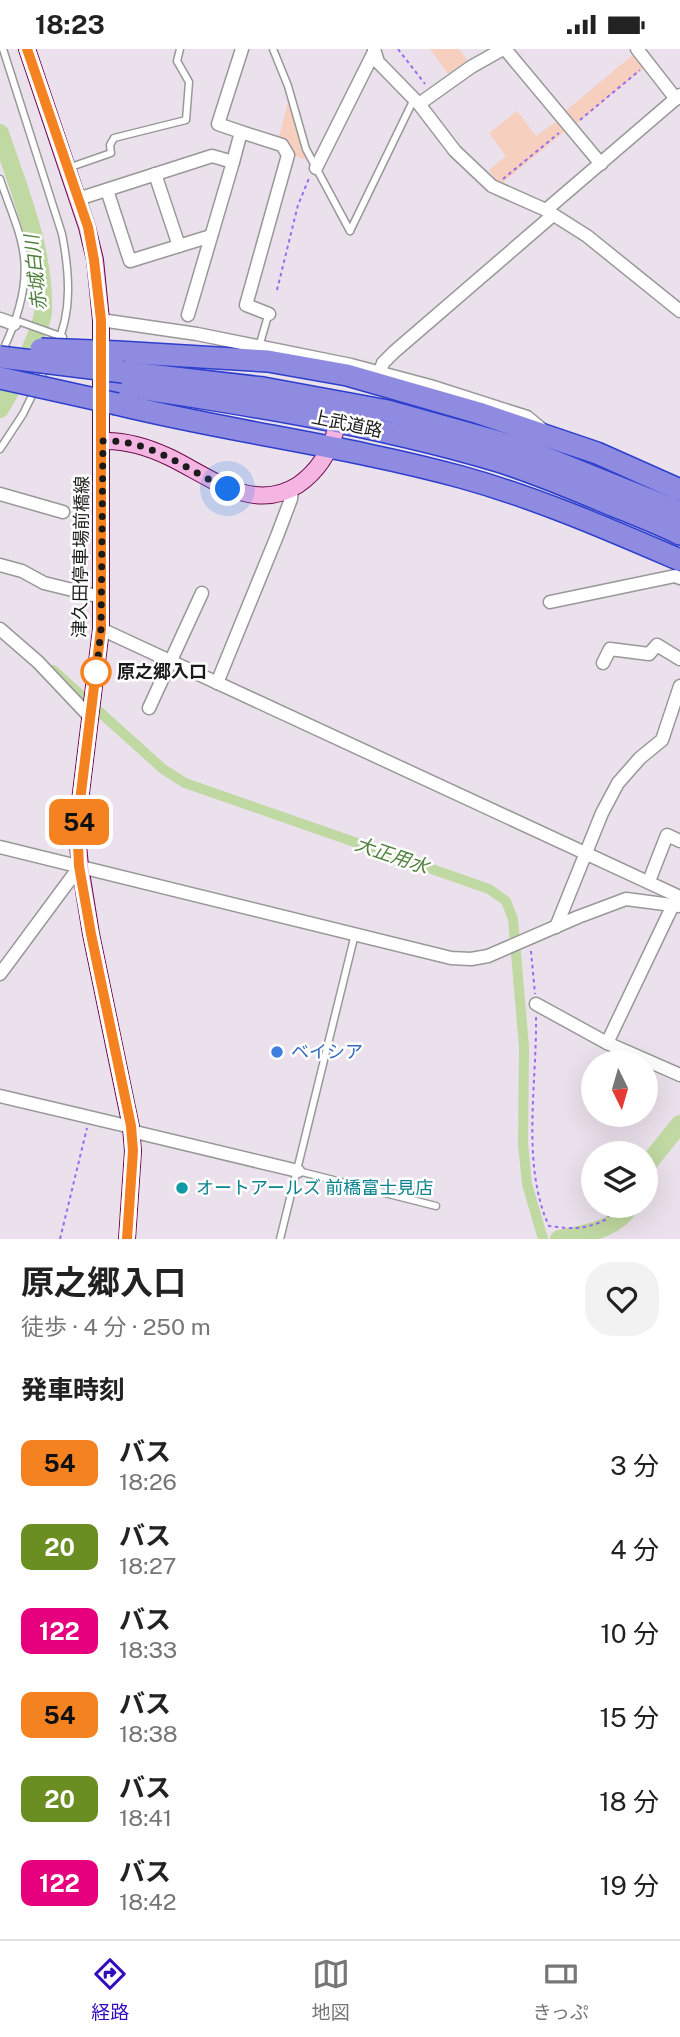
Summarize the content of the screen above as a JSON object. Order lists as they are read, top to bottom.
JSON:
{
  "streets": {
    "highway": ["上武道路"],
    "main road": ["津久田停車場前橋線"]
  },
  "crossings": [
    ["上武道路", "津久田停車場前橋線"]
  ],
  "water": ["赤城白川", "大正用水"],
  "places": ["原之郷入口", "ベイシア", "オートアールズ 前橋富士見店"],
  "lines": ["bus line 54"],
  "north": "bottom",
  "page": {
    "status": "18:23",
    "on_map": "54",
    "heading": [
      ["原之郷入口", "徒歩 · 4 分 · 250 m"],
      "発車時刻"
    ],
    "list": [
      {
        "mark": "54",
        "name": "バス",
        "note": "18:26",
        "value": "3 分"
      },
      {
        "mark": "20",
        "name": "バス",
        "note": "18:27",
        "value": "4 分"
      },
      {
        "mark": "122",
        "name": "バス",
        "note": "18:33",
        "value": "10 分"
      },
      {
        "mark": "54",
        "name": "バス",
        "note": "18:38",
        "value": "15 分"
      },
      {
        "mark": "20",
        "name": "バス",
        "note": "18:41",
        "value": "18 分"
      },
      {
        "mark": "122",
        "name": "バス",
        "note": "18:42",
        "value": "19 分"
      }
    ],
    "tabs": ["経路", "地図", "きっぷ"]
  }
}
